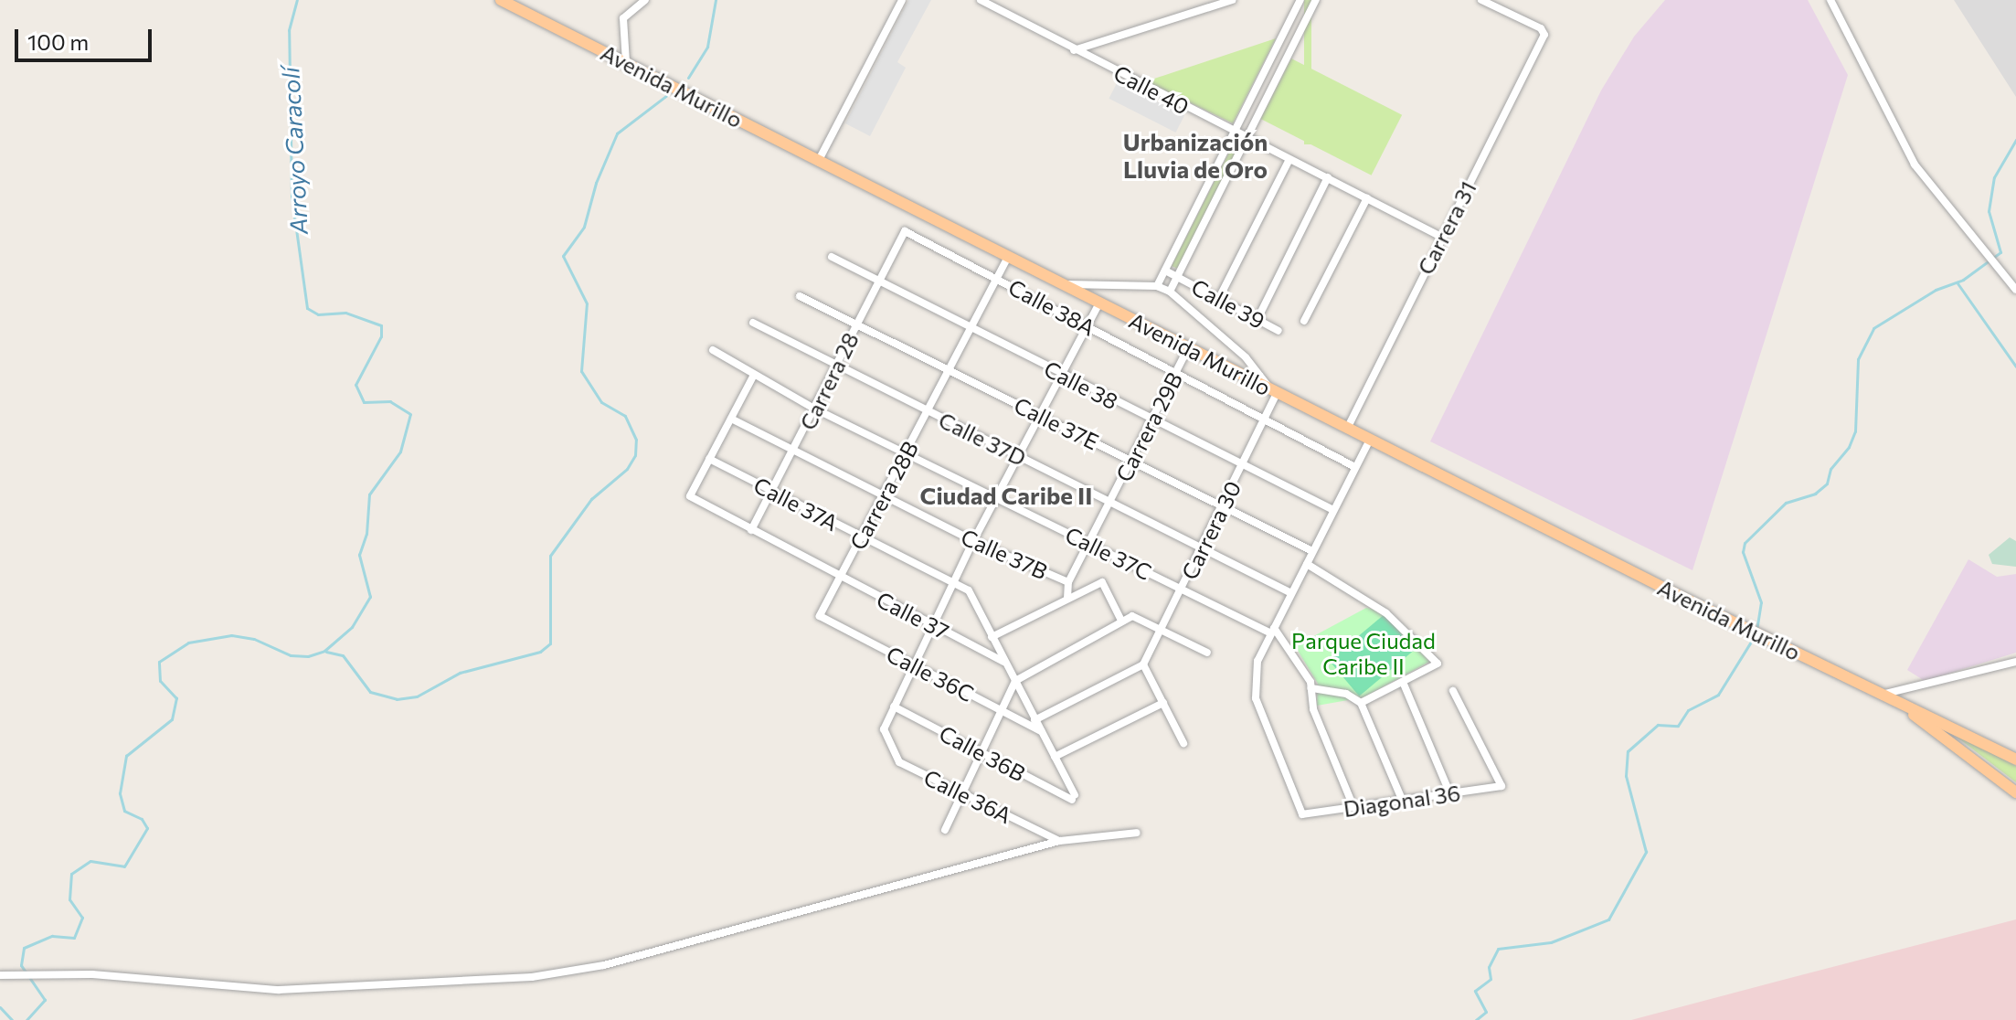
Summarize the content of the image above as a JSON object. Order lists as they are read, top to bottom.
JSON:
{
  "streets": {
    "main road": ["Avenida Murillo"],
    "street": [
      "Calle 40",
      "Carrera 31",
      "Calle 39",
      "Calle 38A",
      "Carrera 28",
      "Calle 38",
      "Calle 37E",
      "Carrera 29B",
      "Calle 37D",
      "Carrera 28B",
      "Calle 37A",
      "Carrera 30",
      "Calle 37C",
      "Calle 37B",
      "Calle 37",
      "Calle 36C",
      "Calle 36B",
      "Calle 36A",
      "Diagonal 36"
    ]
  },
  "crossings": [
    ["Avenida Murillo", "Carrera 31"],
    ["Avenida Murillo", "Carrera 29B"],
    ["Avenida Murillo", "Carrera 28B"],
    ["Avenida Murillo", "Carrera 30"],
    ["Calle 40", "Carrera 31"],
    ["Calle 38A", "Carrera 28"],
    ["Calle 38A", "Carrera 29B"],
    ["Calle 38A", "Carrera 28B"],
    ["Calle 38A", "Carrera 30"],
    ["Carrera 28", "Calle 38"],
    ["Carrera 28", "Calle 37E"],
    ["Carrera 28", "Calle 37D"],
    ["Carrera 28", "Calle 37A"],
    ["Carrera 28", "Calle 37C"],
    ["Carrera 28", "Calle 37B"],
    ["Carrera 28", "Calle 37"],
    ["Calle 38", "Carrera 29B"],
    ["Calle 38", "Carrera 28B"],
    ["Calle 38", "Carrera 30"],
    ["Calle 37E", "Carrera 29B"],
    ["Calle 37E", "Carrera 28B"],
    ["Calle 37E", "Carrera 30"],
    ["Carrera 29B", "Calle 37D"],
    ["Carrera 29B", "Calle 37C"],
    ["Carrera 29B", "Calle 37B"],
    ["Calle 37D", "Carrera 28B"],
    ["Calle 37D", "Carrera 30"],
    ["Carrera 28B", "Calle 37A"],
    ["Carrera 28B", "Calle 37C"],
    ["Carrera 28B", "Calle 37B"],
    ["Carrera 28B", "Calle 37"],
    ["Carrera 28B", "Calle 36C"],
    ["Calle 37A", "Calle 37"],
    ["Carrera 30", "Calle 37C"],
    ["Calle 37C", "Diagonal 36"],
    ["Calle 36B", "Calle 36A"]
  ],
  "districts": ["Urbanización Lluvia de Oro", "Ciudad Caribe II"],
  "water": ["Arroyo Caracolí"],
  "parks": ["Parque Ciudad Caribe II"],
  "scale_bar": "100 m"
}
